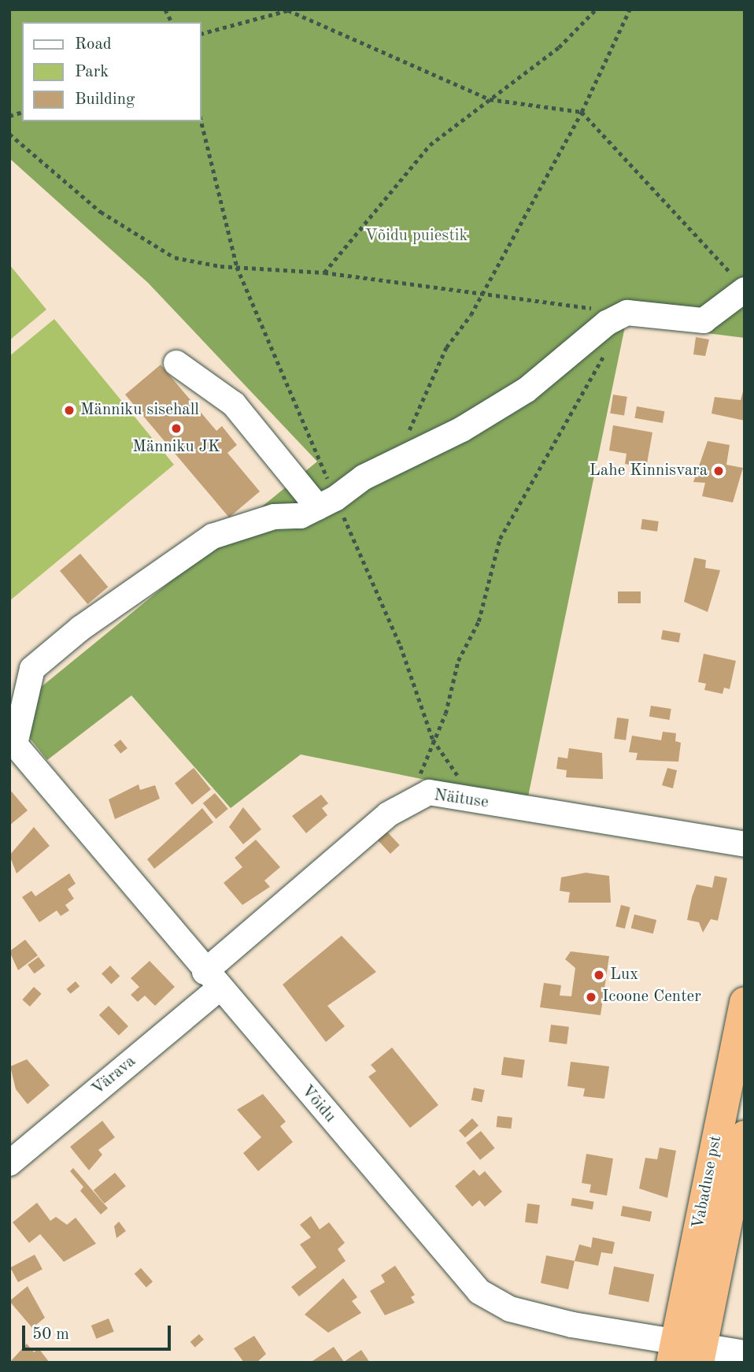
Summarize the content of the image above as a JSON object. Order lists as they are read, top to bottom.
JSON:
{
  "streets": {
    "highway": ["Vabaduse pst"],
    "street": ["Näituse", "Värava", "Võidu"]
  },
  "crossings": [
    ["Näituse", "Värava"],
    ["Näituse", "Võidu"],
    ["Värava", "Võidu"],
    ["Võidu", "Vabaduse pst"]
  ],
  "parks": ["Võidu puiestik"],
  "places": [
    "Männiku sisehall",
    "Männiku JK",
    "Lahe Kinnisvara",
    "Lux",
    "Icoone Center"
  ],
  "legend": ["Road", "Park", "Building"],
  "scale_bar": "50 m"
}
